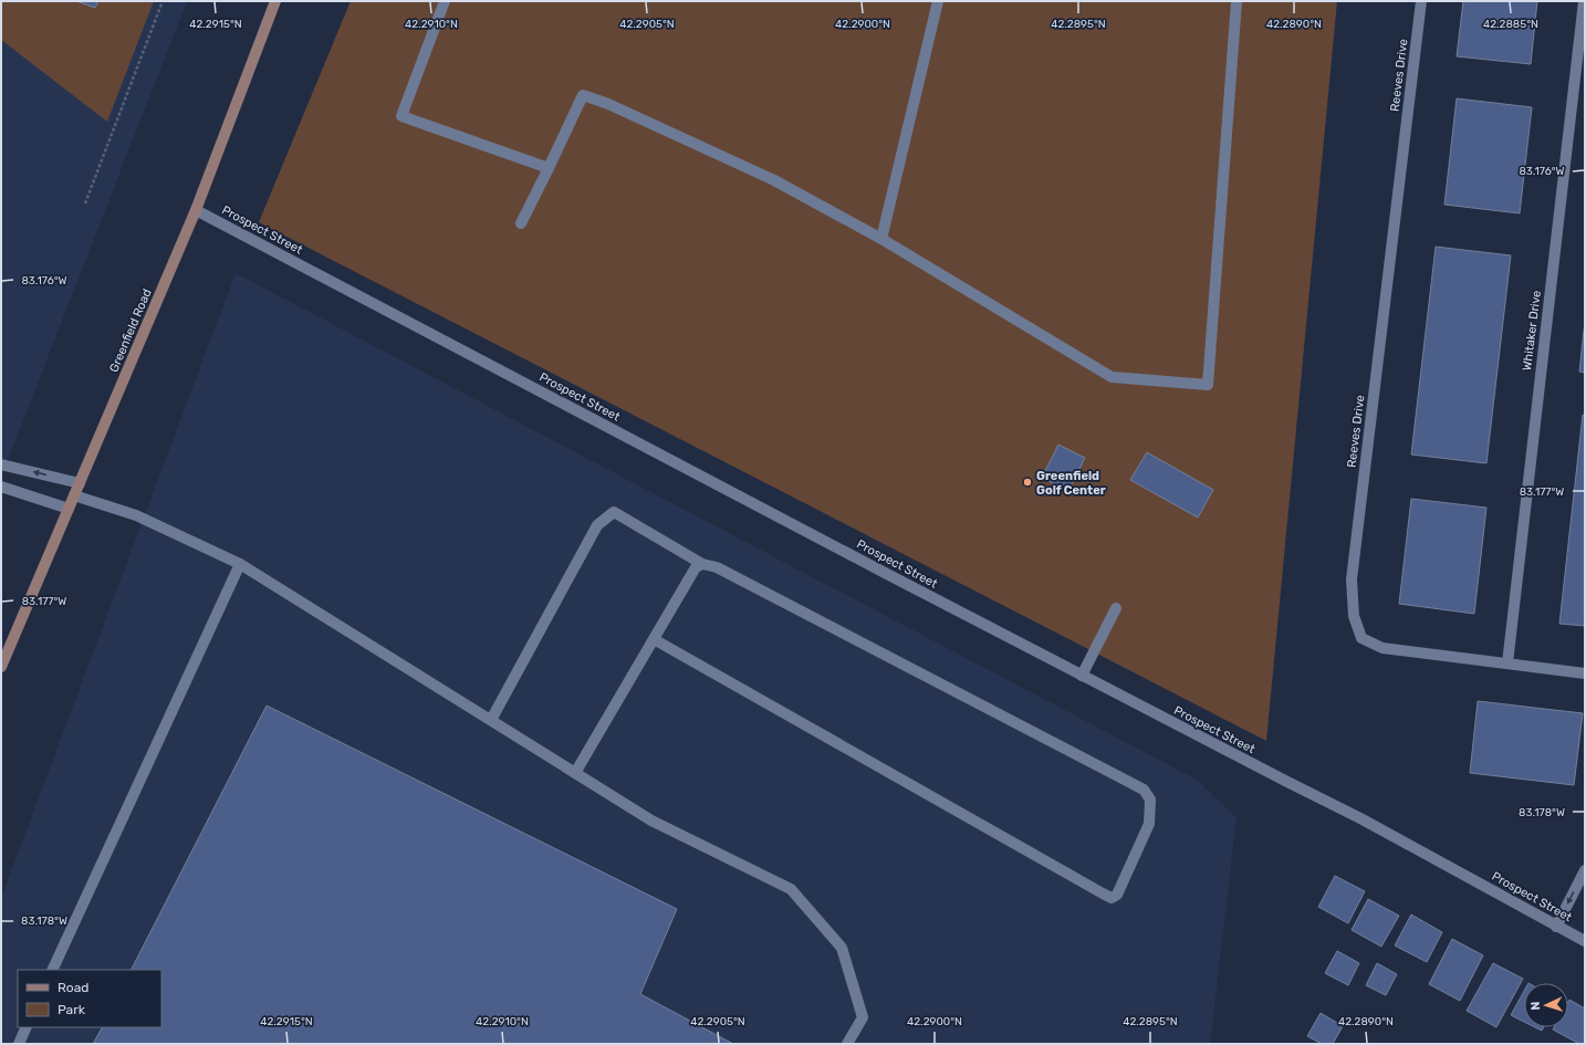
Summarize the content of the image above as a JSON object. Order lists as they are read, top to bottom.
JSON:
{
  "streets": {
    "main road": ["Greenfield Road"],
    "street": ["Reeves Drive", "Prospect Street", "Whitaker Drive"]
  },
  "crossings": [
    ["Reeves Drive", "Whitaker Drive"],
    ["Prospect Street", "Greenfield Road"]
  ],
  "places": ["Greenfield Golf Center"],
  "legend": ["Road", "Park"],
  "north": "left",
  "coordinates": [
    "42.2915°N",
    "42.2910°N",
    "42.2905°N",
    "42.2900°N",
    "42.2895°N",
    "42.2890°N",
    "42.2885°N",
    "83.176°W",
    "83.177°W",
    "83.178°W"
  ]
}
